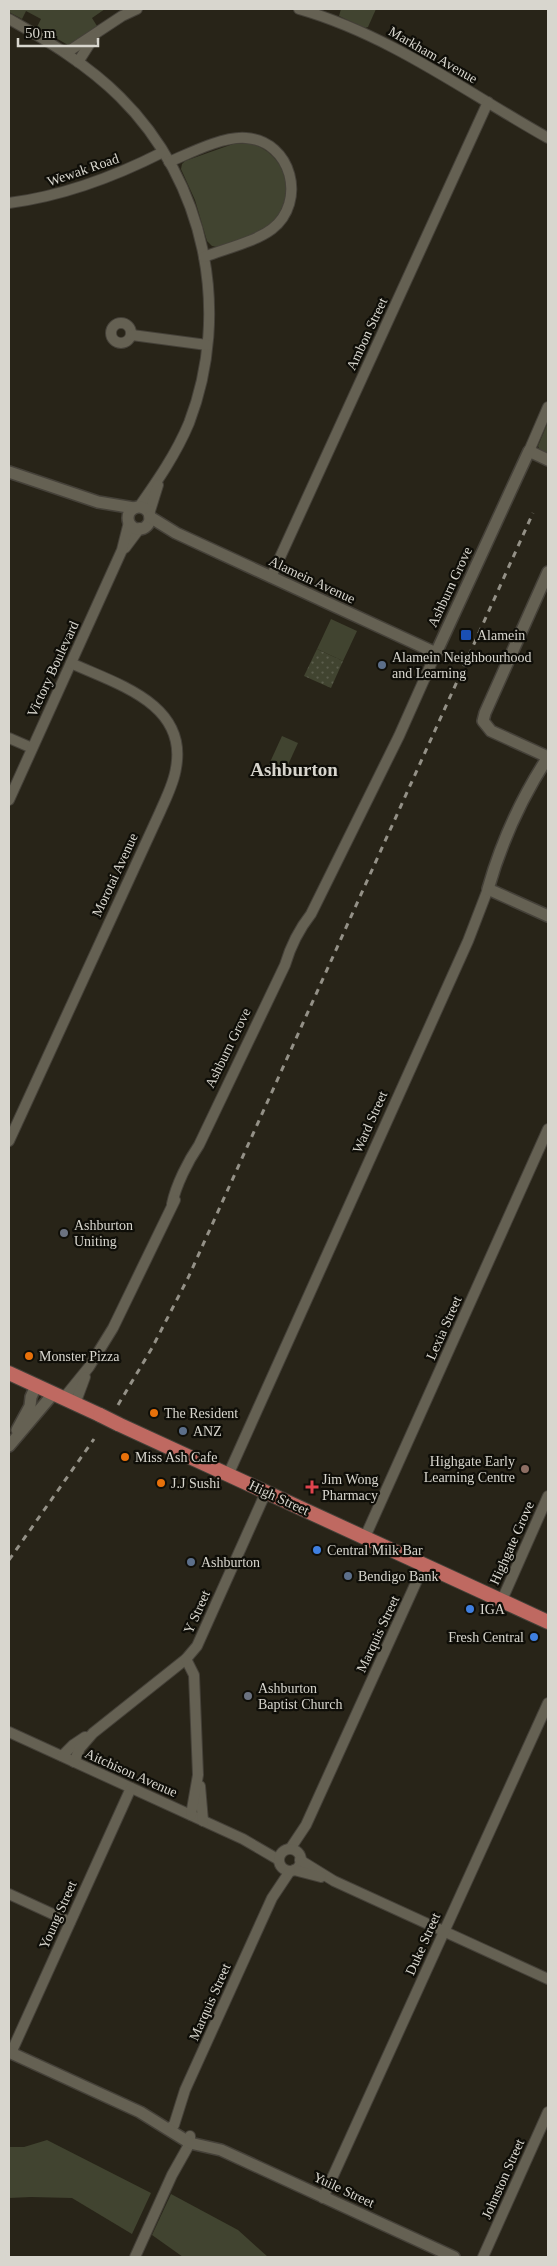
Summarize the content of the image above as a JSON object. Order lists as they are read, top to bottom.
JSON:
{
  "streets": {
    "main road": ["High Street"],
    "street": [
      "Markham Avenue",
      "Wewak Road",
      "Ambon Street",
      "Alamein Avenue",
      "Ashburn Grove",
      "Victory Boulevard",
      "Morotai Avenue",
      "Ward Street",
      "Lexia Street",
      "Highgate Grove",
      "Y Street",
      "Marquis Street",
      "Aitchison Avenue",
      "Young Street",
      "Duke Street",
      "Johnston Street",
      "Yuile Street"
    ]
  },
  "crossings": [
    ["Markham Avenue", "Ambon Street"],
    ["Wewak Road", "Victory Boulevard"],
    ["Ambon Street", "Alamein Avenue"],
    ["Alamein Avenue", "Ashburn Grove"],
    ["Alamein Avenue", "Victory Boulevard"],
    ["Ashburn Grove", "High Street"],
    ["Victory Boulevard", "Morotai Avenue"],
    ["Ward Street", "High Street"],
    ["Lexia Street", "High Street"],
    ["High Street", "Highgate Grove"],
    ["High Street", "Y Street"],
    ["High Street", "Marquis Street"],
    ["Y Street", "Aitchison Avenue"],
    ["Marquis Street", "Aitchison Avenue"],
    ["Marquis Street", "Yuile Street"],
    ["Aitchison Avenue", "Young Street"],
    ["Aitchison Avenue", "Duke Street"],
    ["Young Street", "Yuile Street"],
    ["Duke Street", "Yuile Street"]
  ],
  "districts": ["Ashburton"],
  "places": {
    "transit": ["Alamein"],
    "other": [
      "Alamein Neighbourhood and Learning",
      "Ashburton Uniting",
      "Monster Pizza",
      "The Resident",
      "ANZ",
      "Miss Ash Cafe",
      "Highgate Early Learning Centre",
      "J.J Sushi",
      "Central Milk Bar",
      "Ashburton",
      "Bendigo Bank",
      "IGA",
      "Fresh Central",
      "Ashburton Baptist Church"
    ],
    "health": ["Jim Wong Pharmacy"]
  },
  "scale_bar": "50 m"
}
